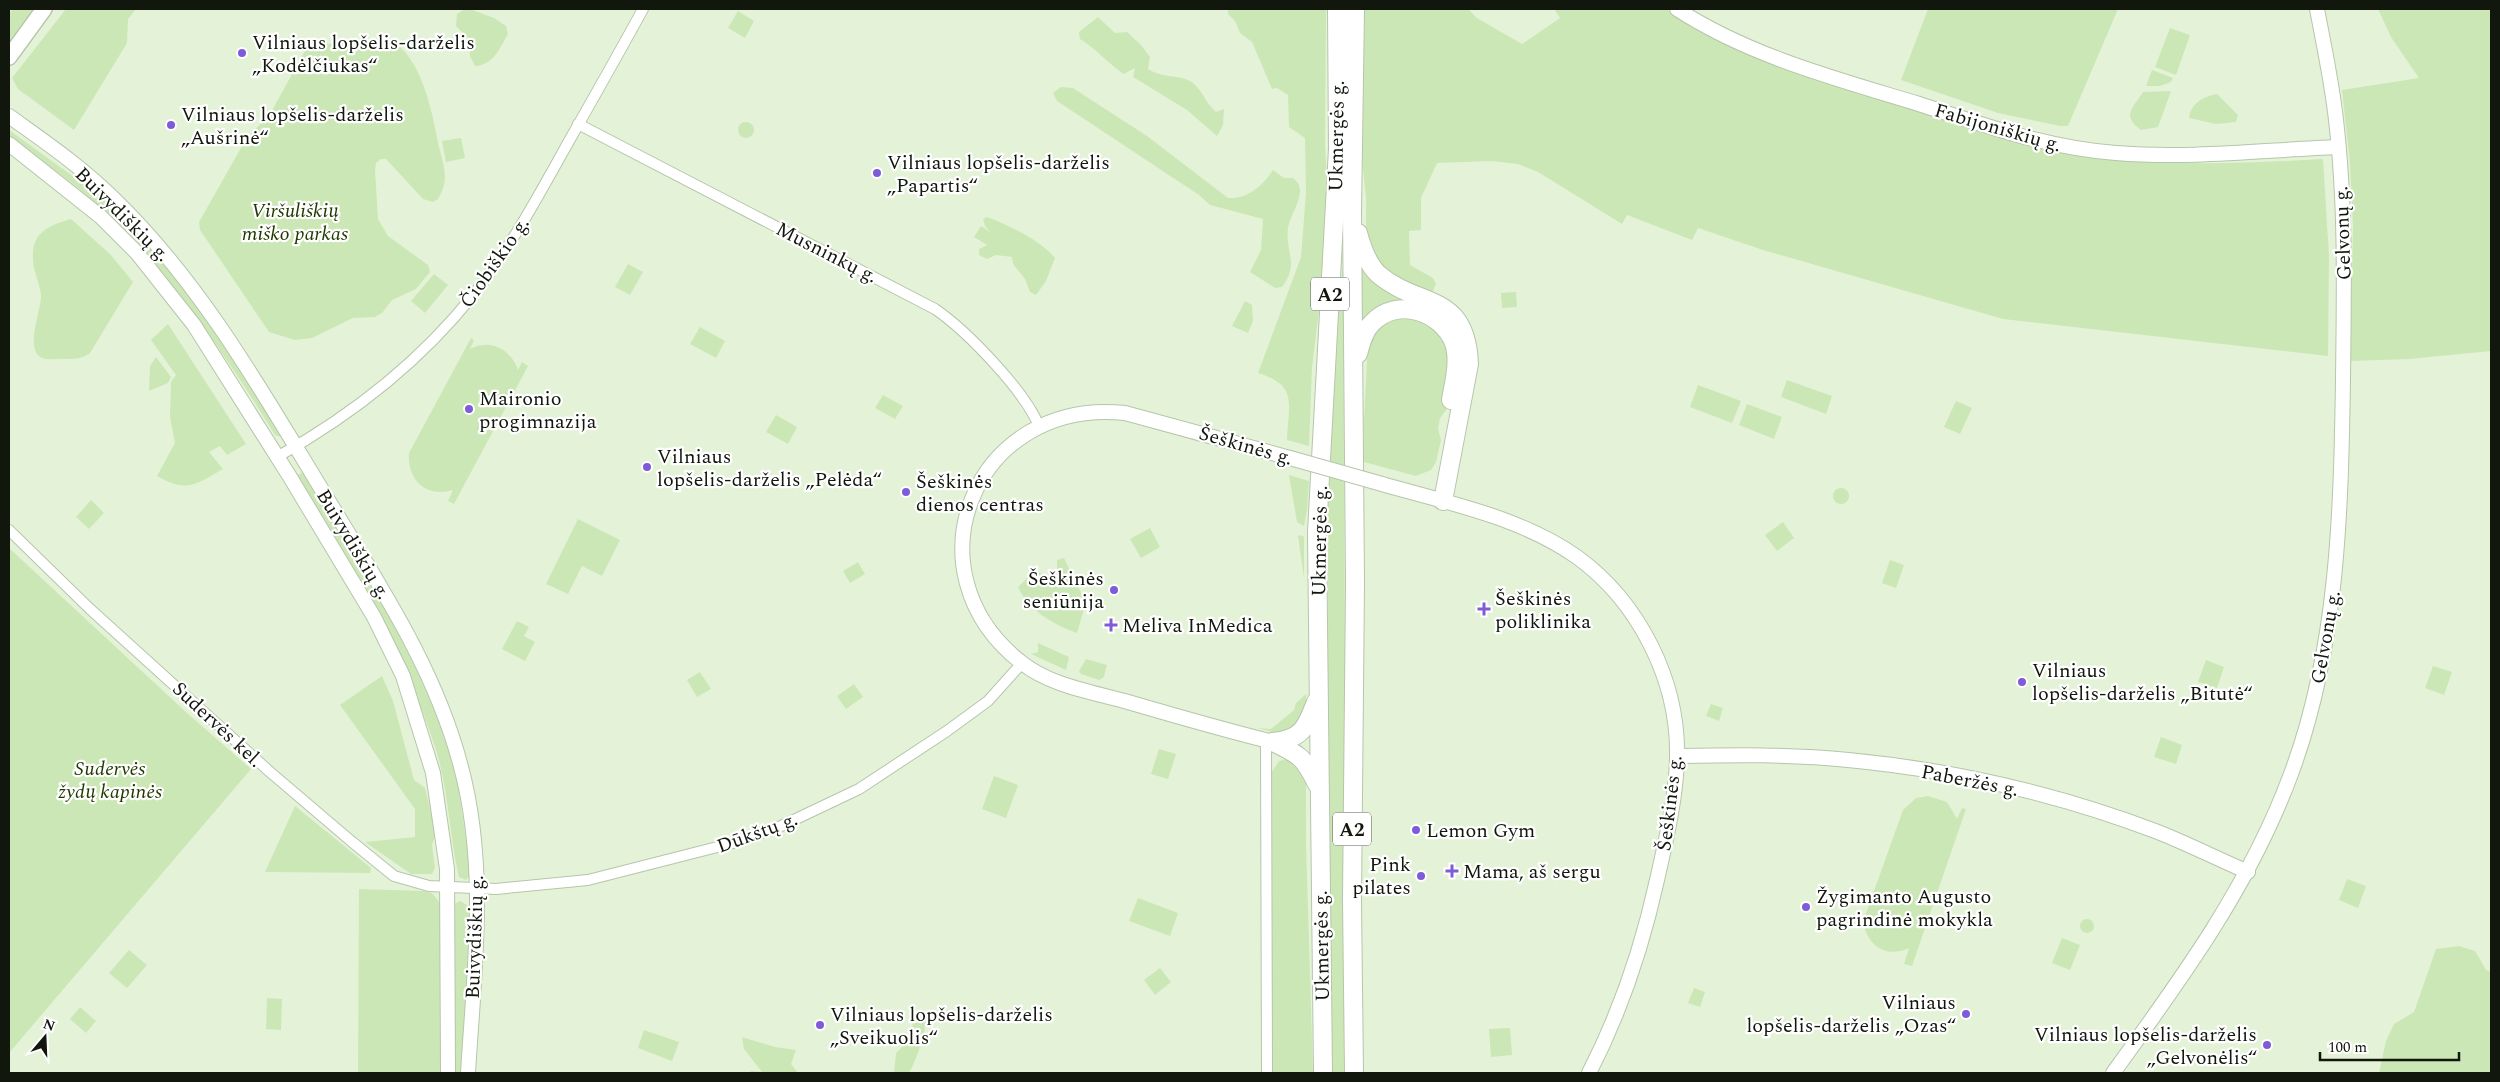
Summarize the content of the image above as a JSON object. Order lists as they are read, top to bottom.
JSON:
{
  "streets": {
    "highway": ["Ukmergės g.", "A2"],
    "main road": [
      "Fabijoniškių g.",
      "Buivydiškių g.",
      "Gelvonų g.",
      "Šeškinės g.",
      "Paberžės g."
    ],
    "street": [
      "Musninkų g.",
      "Čiobiškio g.",
      "Sudervės kel.",
      "Dūkštų g."
    ]
  },
  "crossings": [
    ["Fabijoniškių g.", "Gelvonų g."],
    ["Buivydiškių g.", "Čiobiškio g."],
    ["Buivydiškių g.", "Sudervės kel."],
    ["Buivydiškių g.", "Dūkštų g."],
    ["Gelvonų g.", "Paberžės g."],
    ["Musninkų g.", "Čiobiškio g."],
    ["Musninkų g.", "Šeškinės g."],
    ["Šeškinės g.", "Paberžės g."],
    ["Šeškinės g.", "Dūkštų g."],
    ["Sudervės kel.", "Dūkštų g."]
  ],
  "parks": ["Viršuliškių miško parkas", "Sudervės žydų kapinės"],
  "places": {
    "other": [
      "Vilniaus lopšelis-darželis „Kodėlčiukas“",
      "Vilniaus lopšelis-darželis „Aušrinė“",
      "Vilniaus lopšelis-darželis „Papartis“",
      "Maironio progimnazija",
      "Vilniaus lopšelis-darželis „Pelėda“",
      "Šeškinės dienos centras",
      "Šeškinės seniūnija",
      "Vilniaus lopšelis-darželis „Bitutė“",
      "Lemon Gym",
      "Pink pilates",
      "Žygimanto Augusto pagrindinė mokykla",
      "Vilniaus lopšelis-darželis „Ozas“",
      "Vilniaus lopšelis-darželis „Sveikuolis“",
      "Vilniaus lopšelis-darželis „Gelvonėlis“"
    ],
    "health": ["Šeškinės poliklinika", "Meliva InMedica", "Mama, aš sergu"]
  },
  "scale_bar": "100 m",
  "north": "top"
}
